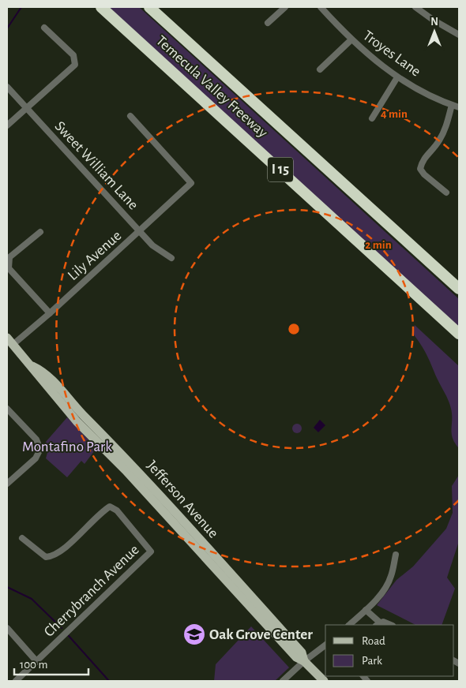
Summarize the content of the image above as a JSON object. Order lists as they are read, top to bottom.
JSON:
{
  "streets": {
    "highway": ["Temecula Valley Freeway", "I 15"],
    "main road": ["Jefferson Avenue"],
    "street": [
      "Troyes Lane",
      "Sweet William Lane",
      "Lily Avenue",
      "Cherrybranch Avenue"
    ]
  },
  "crossings": [
    ["Sweet William Lane", "Lily Avenue"],
    ["Lily Avenue", "Jefferson Avenue"]
  ],
  "parks": ["Montafino Park"],
  "places": {
    "school or university": ["Oak Grove Center"]
  },
  "legend": ["Road", "Park"],
  "scale_bar": "100 m",
  "north": "top",
  "rings": ["4 min", "2 min"]
}
